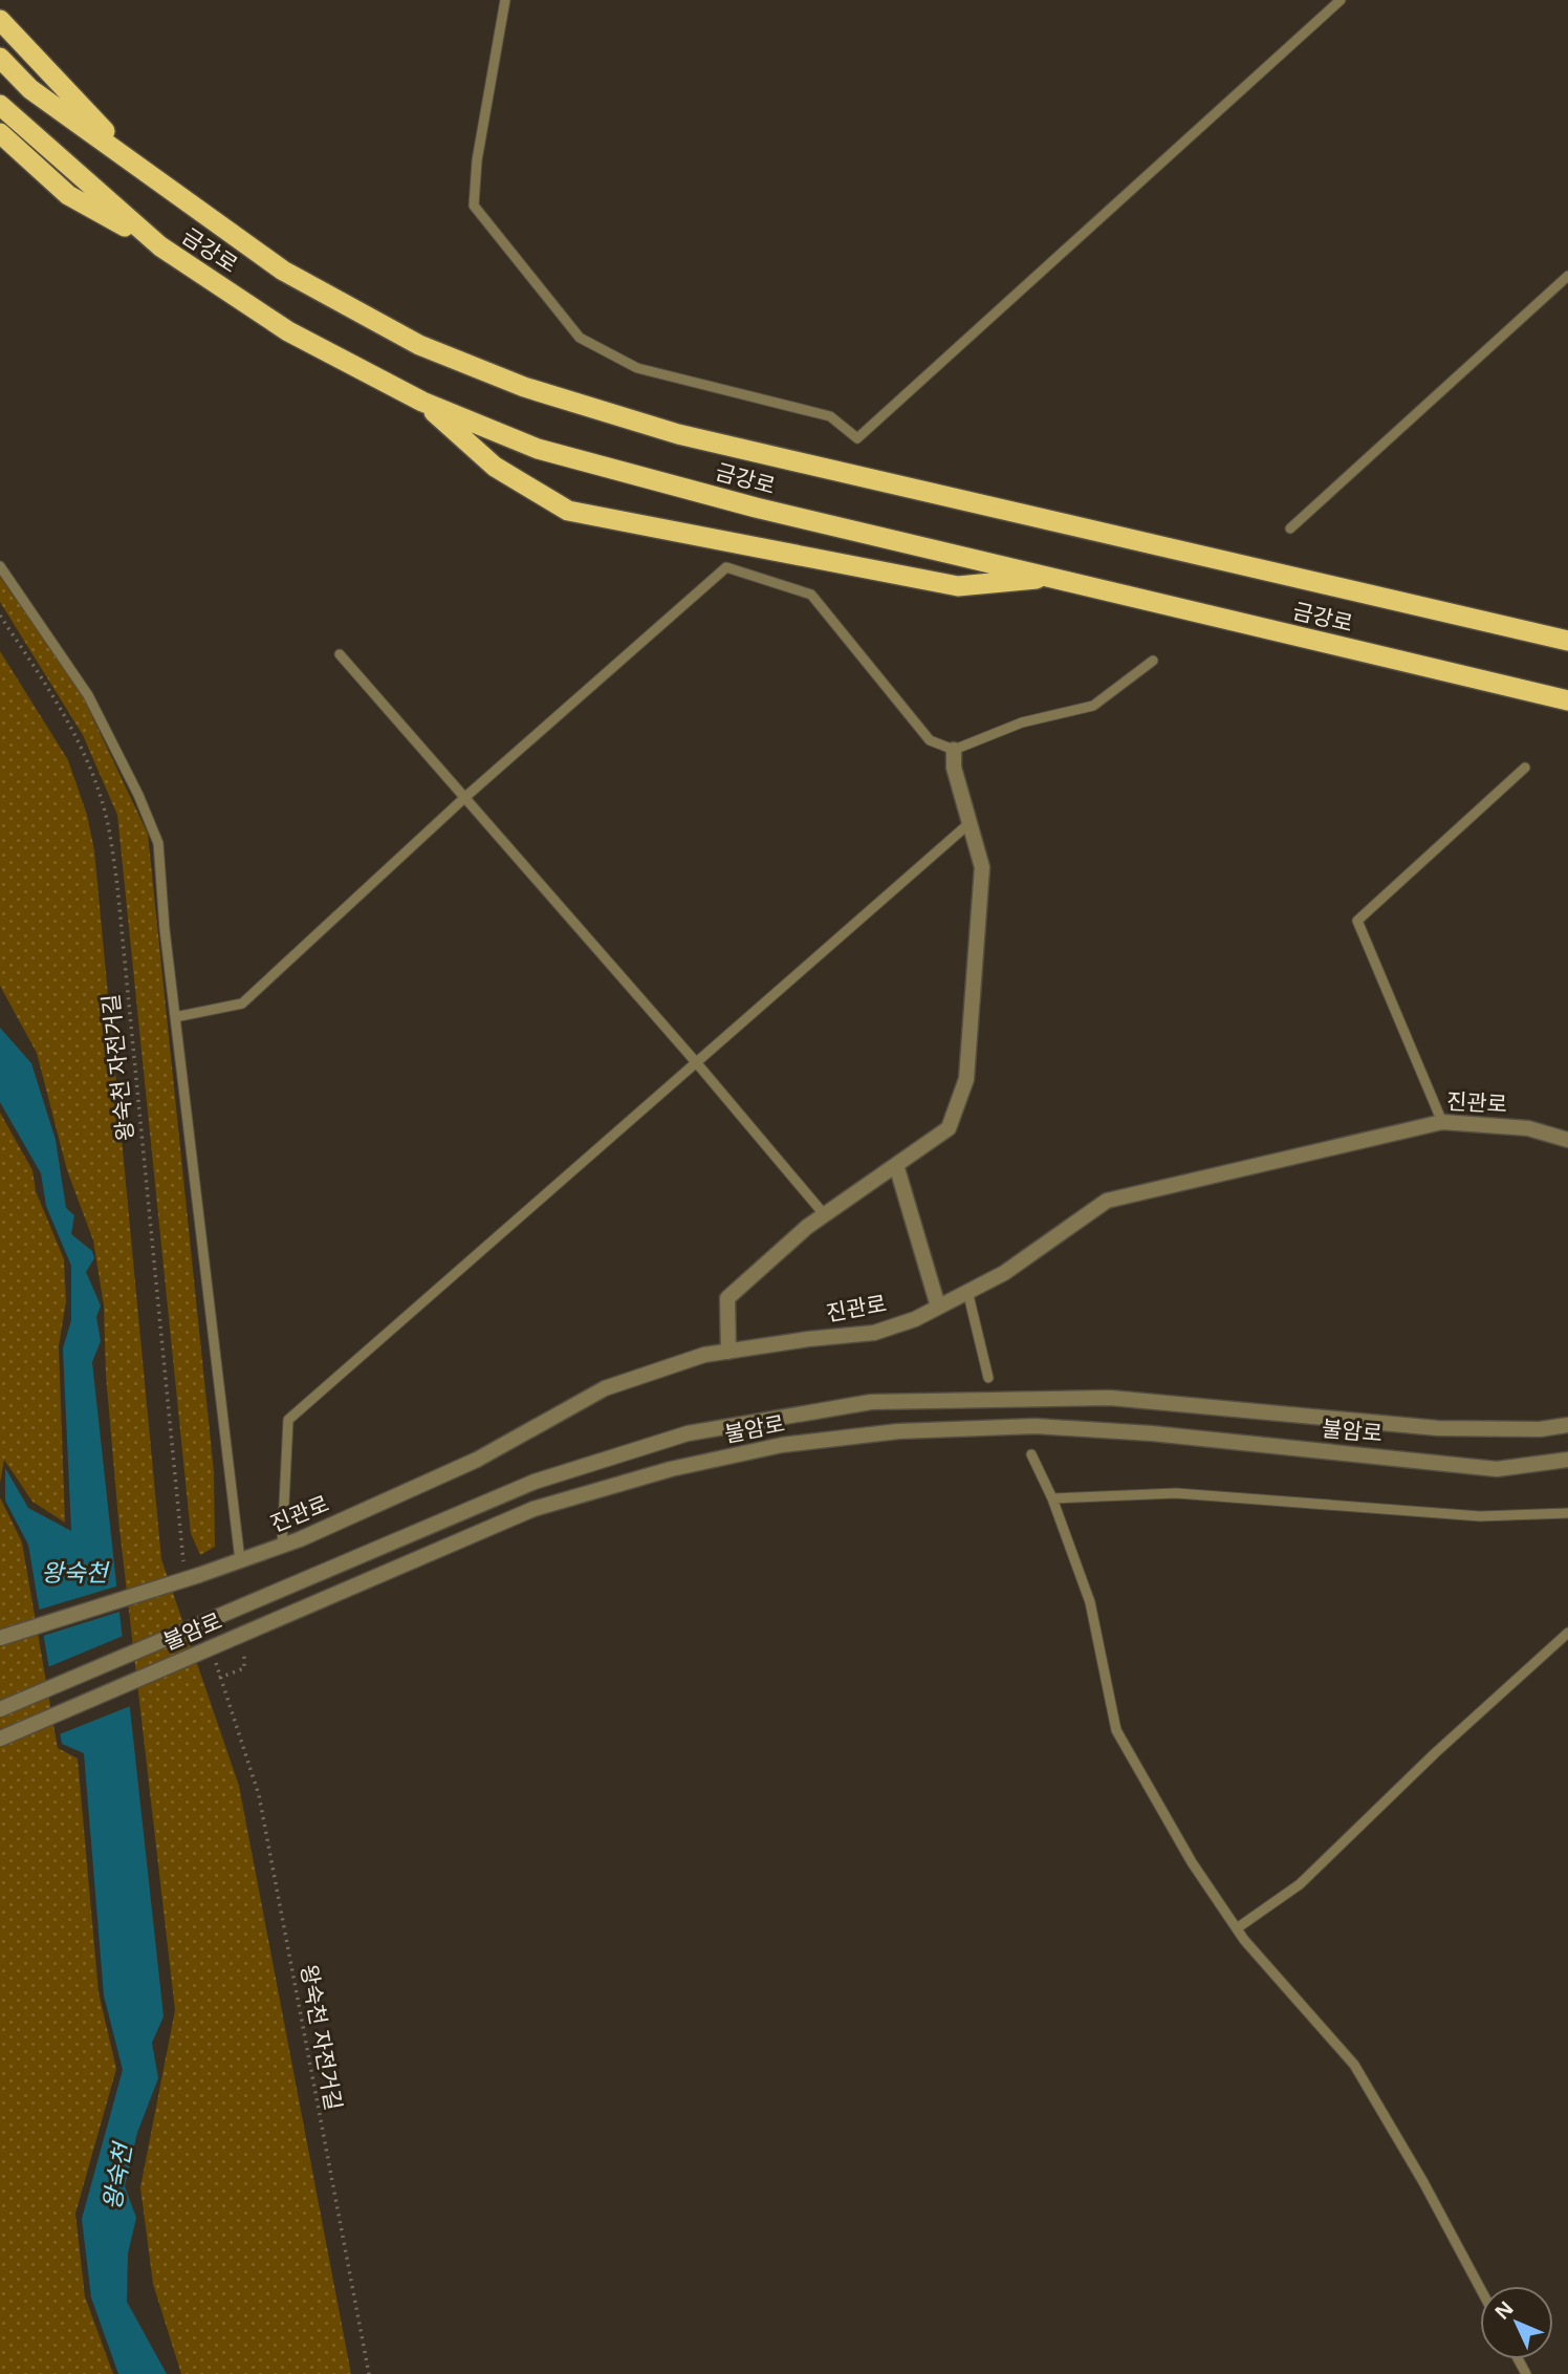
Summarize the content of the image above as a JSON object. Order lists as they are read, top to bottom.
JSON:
{
  "streets": {
    "highway": ["금강로"],
    "street": ["진관로", "불암로"],
    "path": ["왕숙천 자전거길"]
  },
  "water": ["왕숙천"],
  "north": "top left"
}
